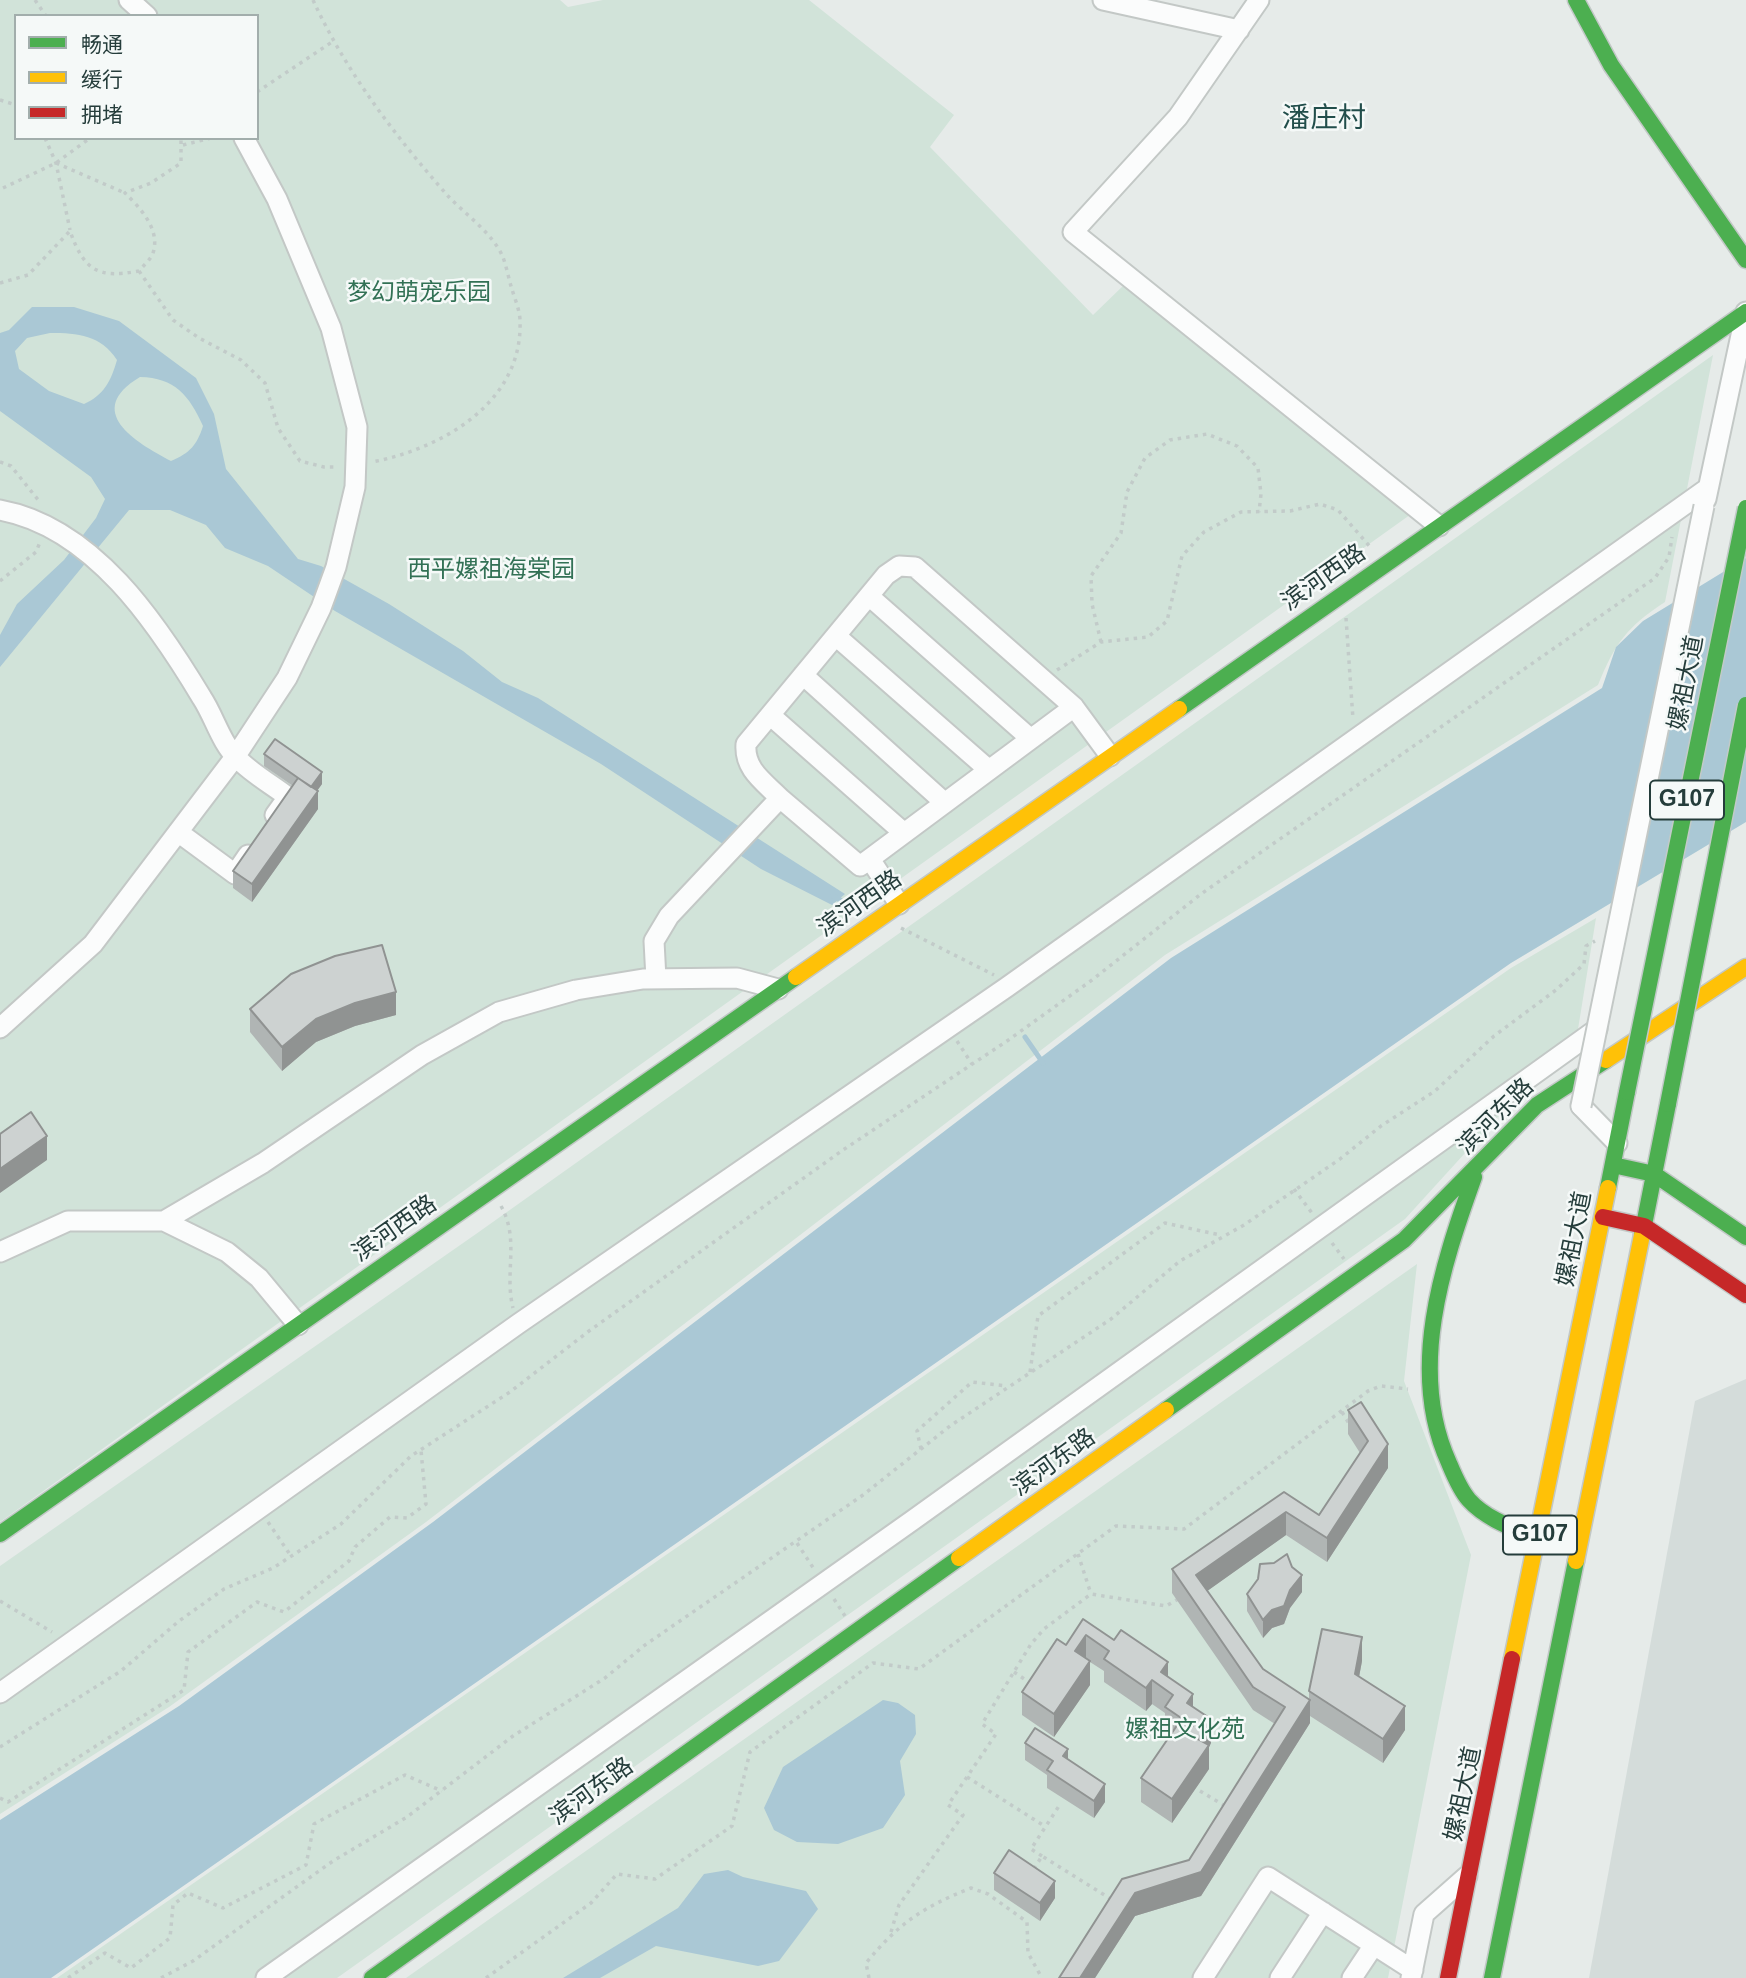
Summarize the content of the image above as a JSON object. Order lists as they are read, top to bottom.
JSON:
{
  "streets": {
    "main road": [
      "滨河西路",
      "嫘祖大道",
      "G107",
      "滨河东路"
    ]
  },
  "districts": ["潘庄村"],
  "parks": ["梦幻萌宠乐园", "西平嫘祖海棠园", "嫘祖文化苑"],
  "legend": ["畅通", "缓行", "拥堵"]
}
